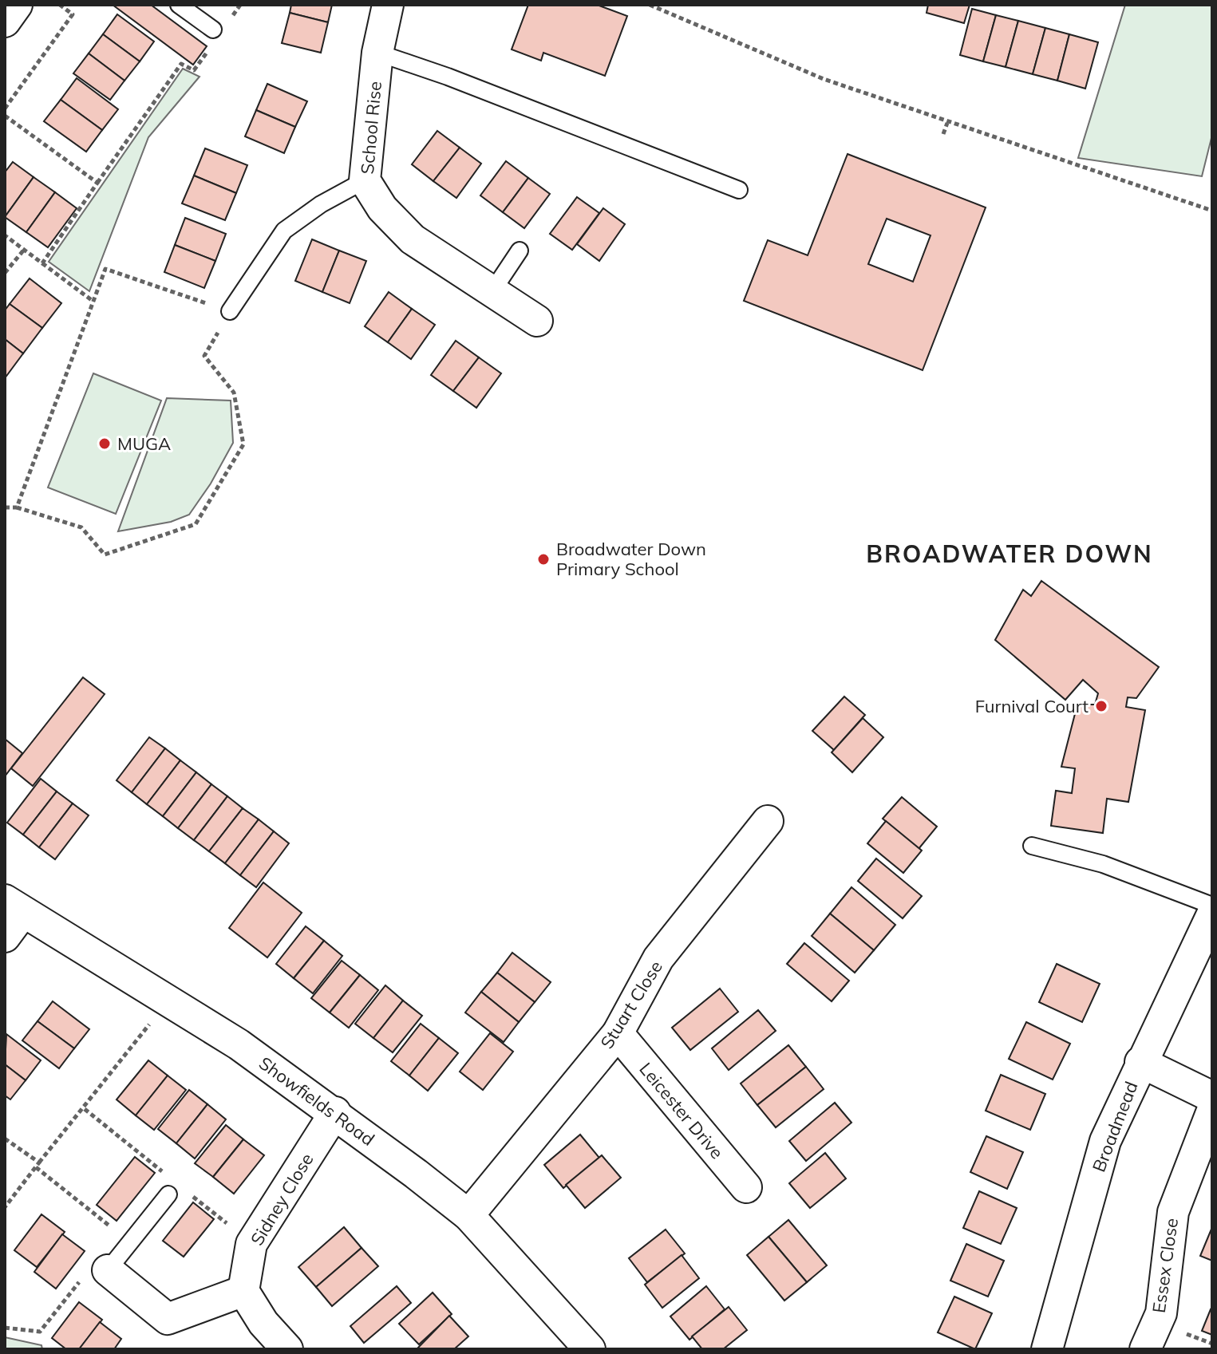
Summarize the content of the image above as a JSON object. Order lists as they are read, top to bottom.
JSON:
{
  "streets": {
    "street": [
      "School Rise",
      "Stuart Close",
      "Showfields Road",
      "Leicester Drive",
      "Broadmead",
      "Sidney Close",
      "Essex Close"
    ]
  },
  "crossings": [
    ["Stuart Close", "Showfields Road"],
    ["Stuart Close", "Leicester Drive"],
    ["Showfields Road", "Sidney Close"]
  ],
  "districts": ["BROADWATER DOWN"],
  "places": ["MUGA", "Broadwater Down Primary School", "Furnival Court"]
}
